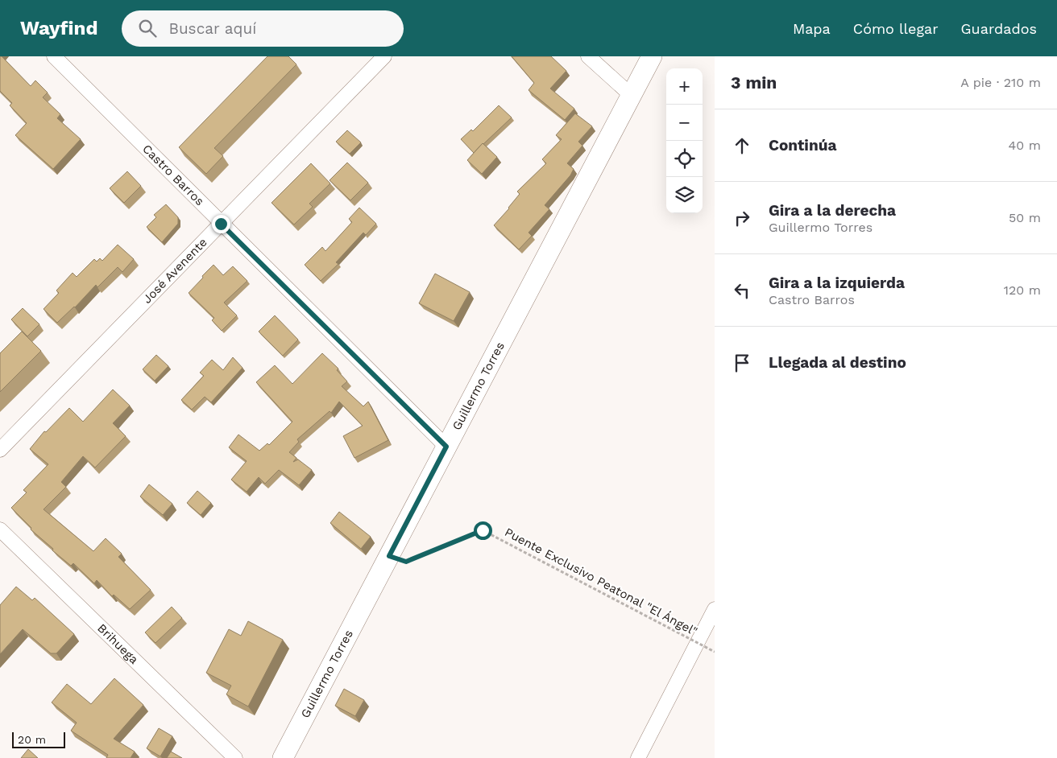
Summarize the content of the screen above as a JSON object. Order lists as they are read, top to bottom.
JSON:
{
  "streets": {
    "main road": ["Guillermo Torres"],
    "street": ["Castro Barros", "José Avenente", "Brihuega"],
    "path": ["Puente Exclusivo Peatonal \"El Ángel\""]
  },
  "crossings": [
    ["Castro Barros", "José Avenente"],
    ["Castro Barros", "Guillermo Torres"],
    ["Guillermo Torres", "Puente Exclusivo Peatonal \"El Ángel\""]
  ],
  "scale_bar": "20 m",
  "page": {
    "header": "Wayfind",
    "search": "Buscar aquí",
    "nav": ["Mapa", "Cómo llegar", "Guardados"],
    "heading": ["3 min", "A pie · 210 m"],
    "map_buttons": ["+", "−"],
    "list": [
      ["Continúa", "40 m"],
      ["Gira a la derecha", "Guillermo Torres", "50 m"],
      ["Gira a la izquierda", "Castro Barros", "120 m"],
      "Llegada al destino"
    ],
    "scale": "20 m"
  }
}
